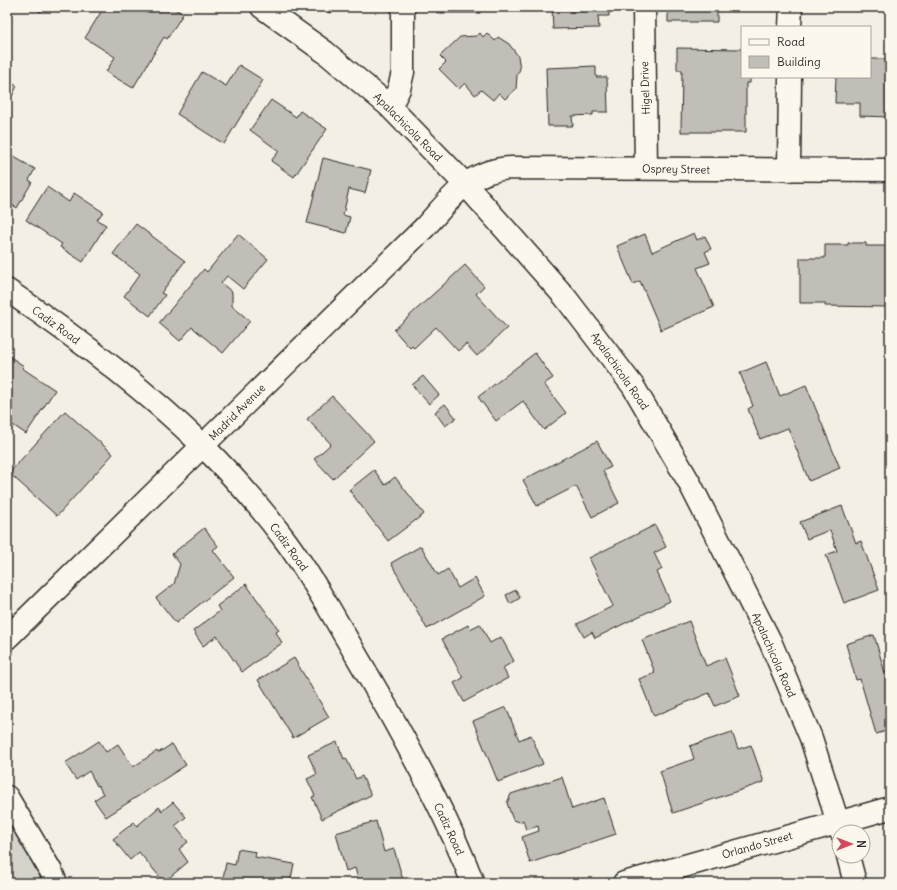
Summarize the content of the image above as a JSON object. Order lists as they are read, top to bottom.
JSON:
{
  "streets": {
    "street": [
      "Higel Drive",
      "Apalachicola Road",
      "Osprey Street",
      "Cadiz Road",
      "Madrid Avenue",
      "Orlando Street"
    ]
  },
  "crossings": [
    ["Higel Drive", "Osprey Street"],
    ["Apalachicola Road", "Osprey Street"],
    ["Apalachicola Road", "Madrid Avenue"],
    ["Osprey Street", "Madrid Avenue"],
    ["Cadiz Road", "Madrid Avenue"]
  ],
  "legend": ["Road", "Building"],
  "north": "right"
}
